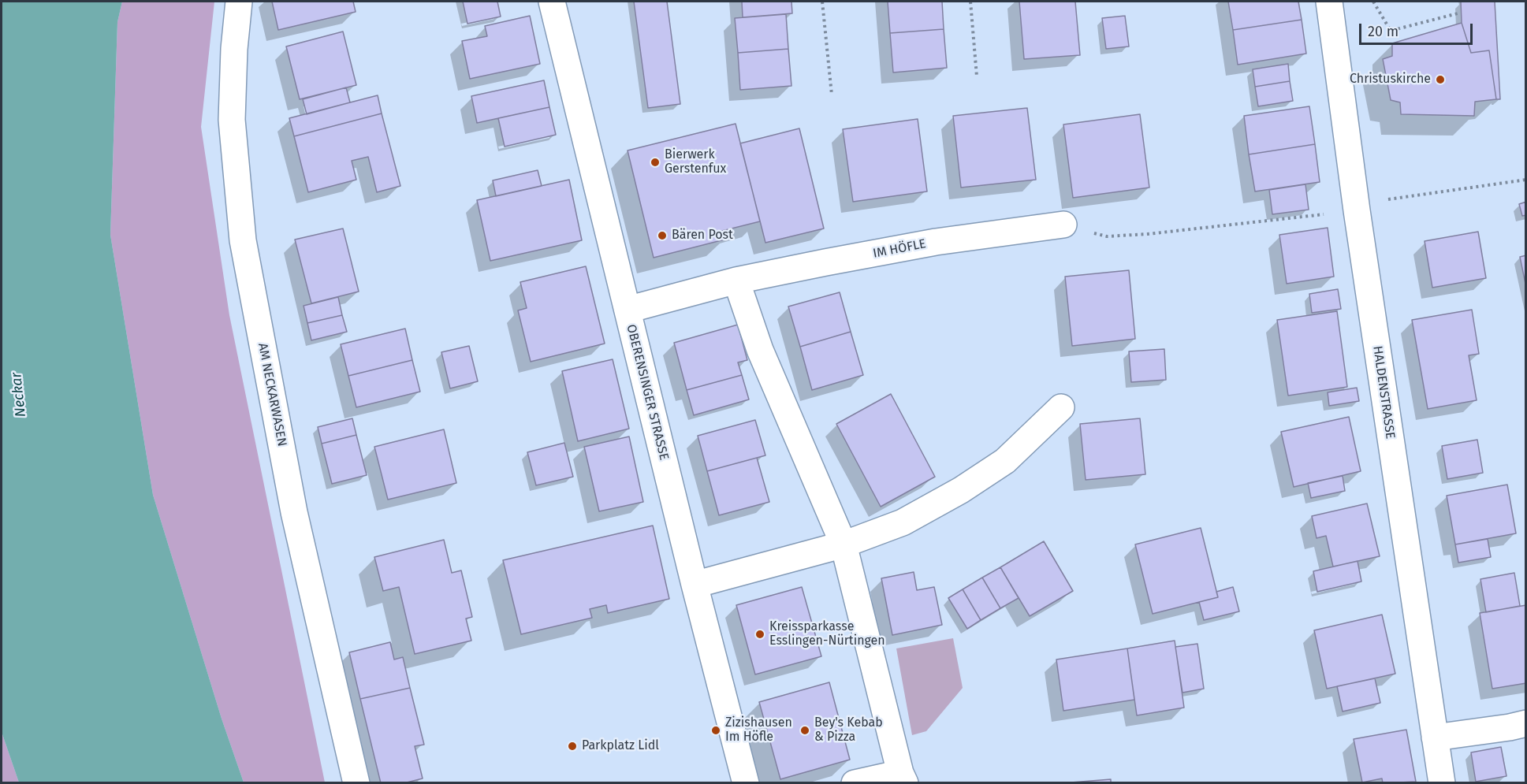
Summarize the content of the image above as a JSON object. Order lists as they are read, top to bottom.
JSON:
{
  "streets": {
    "street": [
      "IM HÖFLE",
      "OBERENSINGER STRASSE",
      "HALDENSTRASSE",
      "AM NECKARWASEN"
    ]
  },
  "crossings": [
    ["IM HÖFLE", "OBERENSINGER STRASSE"]
  ],
  "water": ["Neckar"],
  "places": [
    "Christuskirche",
    "Bierwerk Gerstenfux",
    "Bären Post",
    "Kreissparkasse Esslingen-Nürtingen",
    "Zizishausen Im Höfle",
    "Bey's Kebab & Pizza",
    "Parkplatz Lidl"
  ],
  "scale_bar": "20 m"
}
